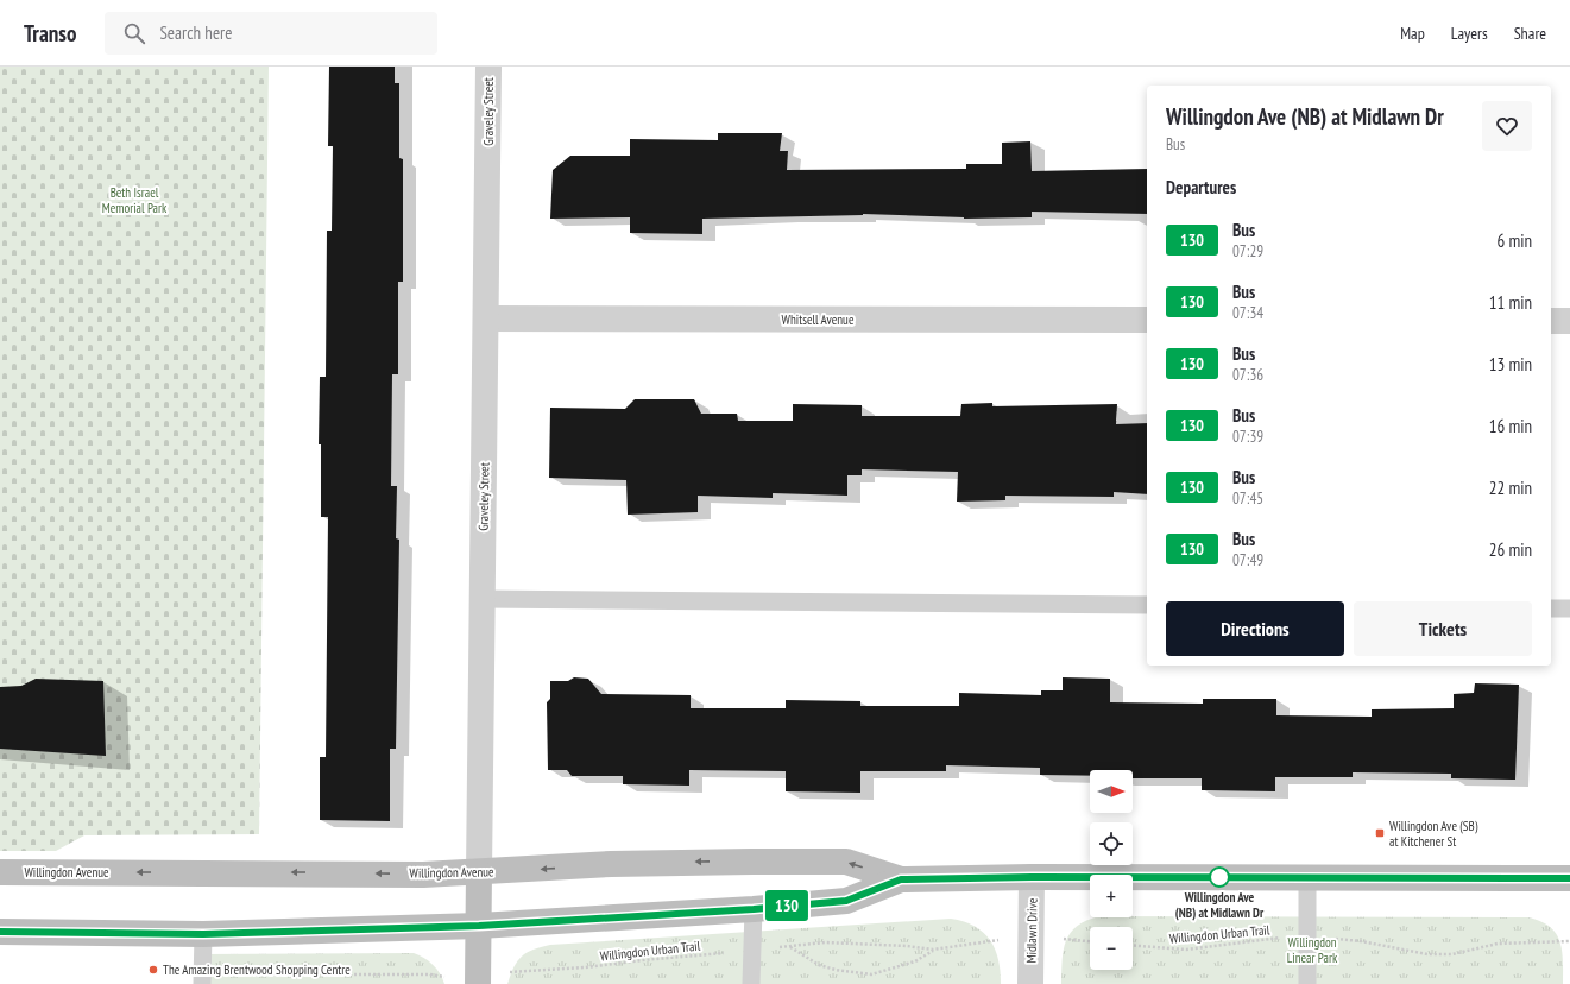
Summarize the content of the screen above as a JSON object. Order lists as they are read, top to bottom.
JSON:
{
  "streets": {
    "main road": ["Graveley Street", "Willingdon Avenue"],
    "street": ["Whitsell Avenue", "Midlawn Drive"],
    "path": ["Willingdon Urban Trail"]
  },
  "crossings": [
    ["Graveley Street", "Whitsell Avenue"],
    ["Graveley Street", "Willingdon Avenue"],
    ["Willingdon Avenue", "Midlawn Drive"]
  ],
  "parks": ["Beth Israel Memorial Park", "Willingdon Linear Park"],
  "places": {
    "transit": ["Willingdon Ave (SB) at Kitchener St"],
    "other": ["Willingdon Ave (NB) at Midlawn Dr", "The Amazing Brentwood Shopping Centre"]
  },
  "lines": ["bus line 130"],
  "north": "right",
  "page": {
    "header": "Transo",
    "search": "Search here",
    "nav": ["Map", "Layers", "Share"],
    "on_map": "130",
    "heading": [
      ["Willingdon Ave (NB) at Midlawn Dr", "Bus"],
      "Departures"
    ],
    "list": [
      {
        "mark": "130",
        "name": "Bus",
        "note": "07:29",
        "value": "6 min"
      },
      {
        "mark": "130",
        "name": "Bus",
        "note": "07:34",
        "value": "11 min"
      },
      {
        "mark": "130",
        "name": "Bus",
        "note": "07:36",
        "value": "13 min"
      },
      {
        "mark": "130",
        "name": "Bus",
        "note": "07:39",
        "value": "16 min"
      },
      {
        "mark": "130",
        "name": "Bus",
        "note": "07:45",
        "value": "22 min"
      },
      {
        "mark": "130",
        "name": "Bus",
        "note": "07:49",
        "value": "26 min"
      }
    ],
    "buttons": ["Directions", "Tickets"],
    "map_buttons": ["+", "−"]
  }
}
